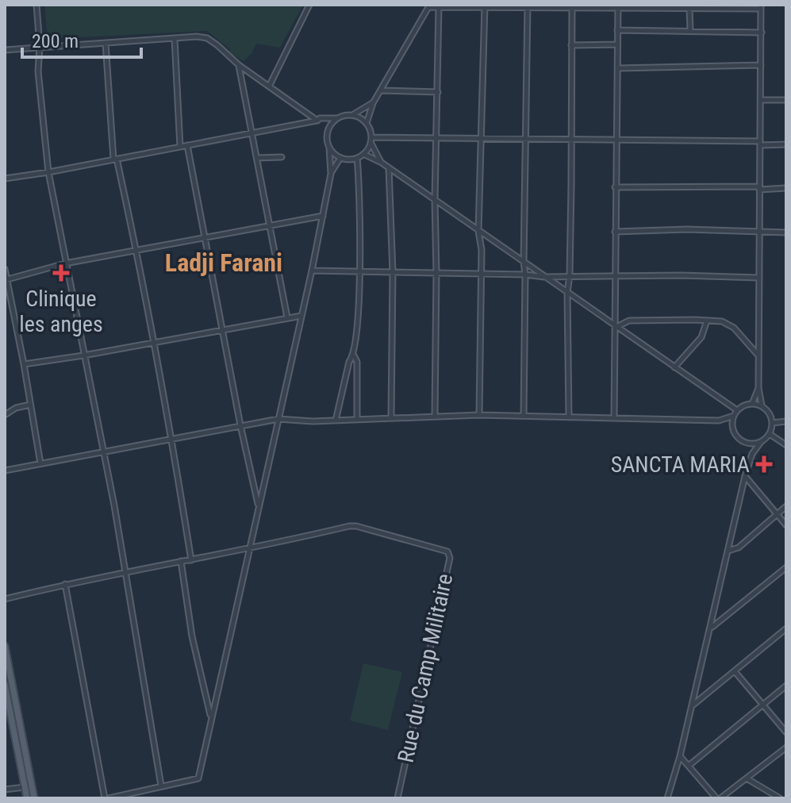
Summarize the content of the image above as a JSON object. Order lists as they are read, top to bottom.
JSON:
{
  "streets": {
    "street": ["Rue du Camp Militaire"]
  },
  "districts": ["Ladji Farani"],
  "places": {
    "health": ["Clinique les anges", "SANCTA MARIA"]
  },
  "scale_bar": "200 m"
}
